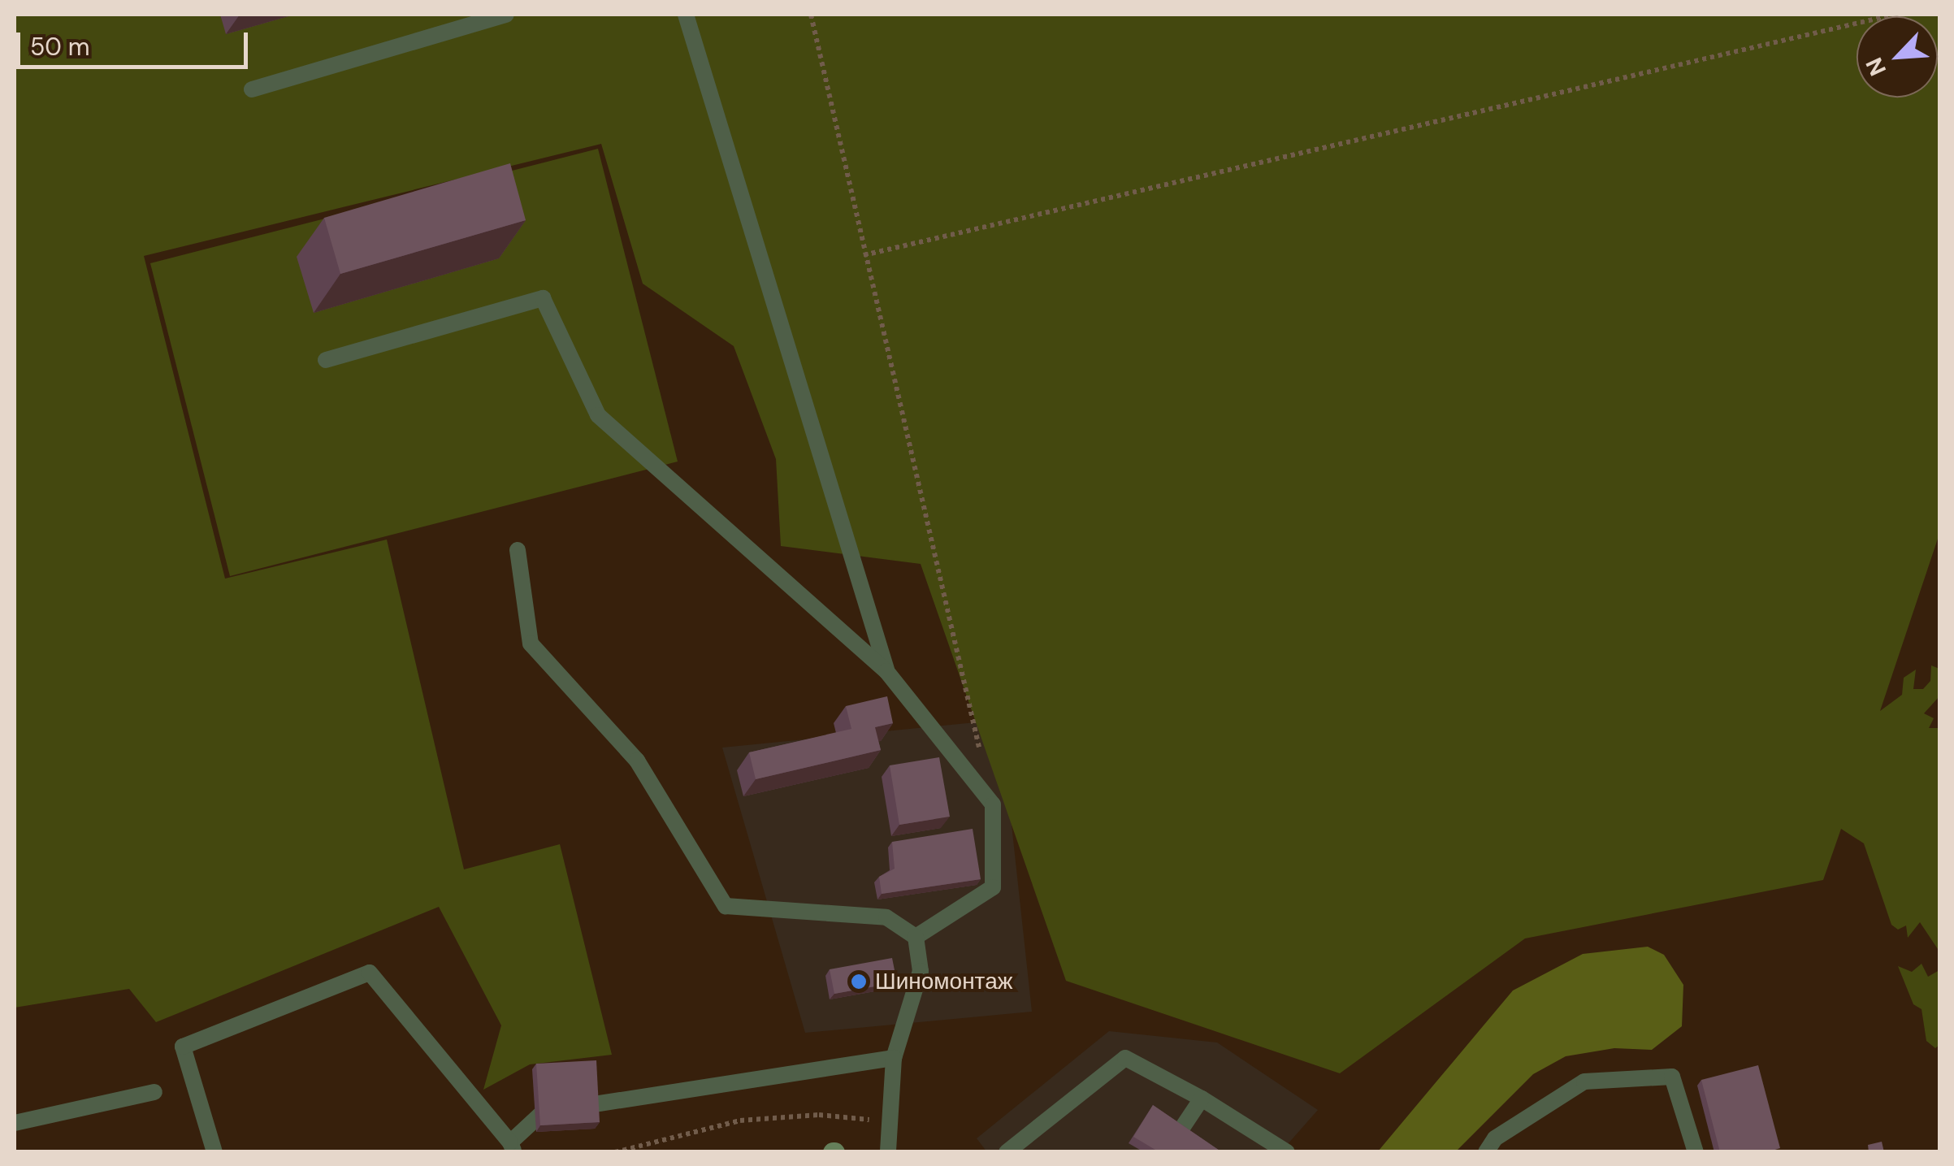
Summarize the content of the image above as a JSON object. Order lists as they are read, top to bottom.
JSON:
{
  "places": ["Шиномонтаж"],
  "scale_bar": "50 m",
  "north": "bottom left"
}
